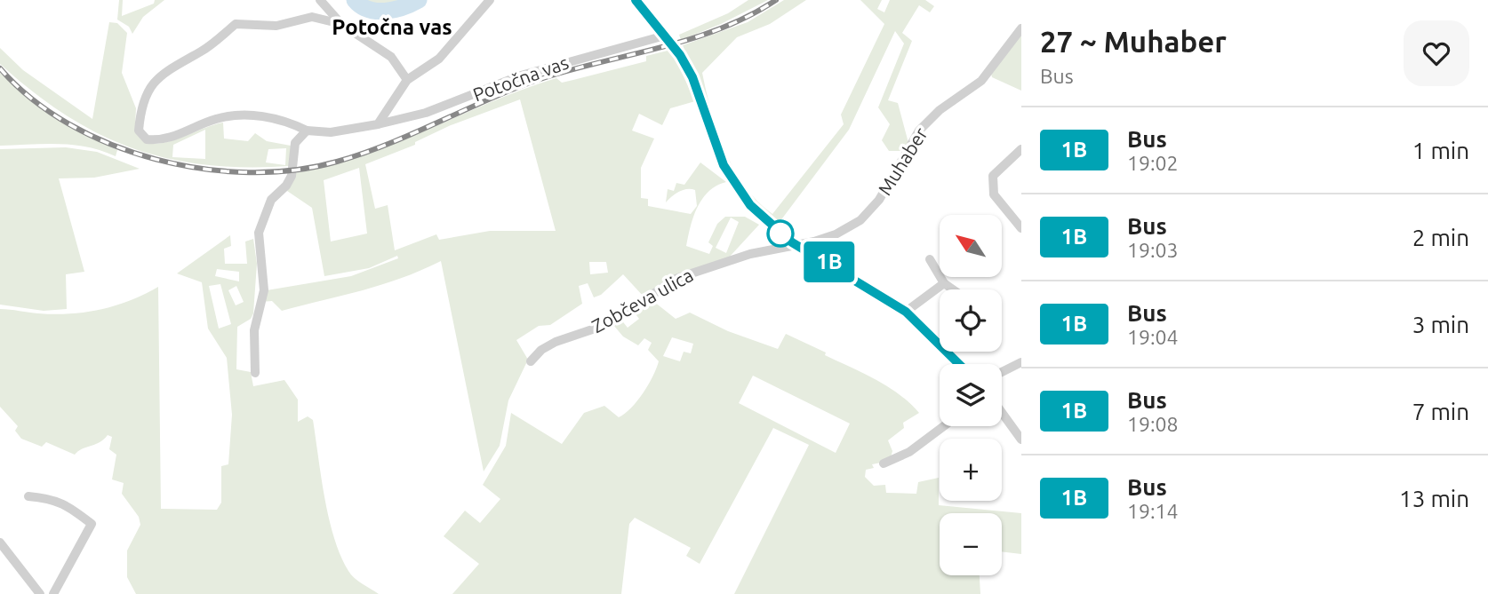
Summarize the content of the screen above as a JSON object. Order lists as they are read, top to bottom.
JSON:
{
  "streets": {
    "street": ["Potočna vas", "Muhaber", "Zobčeva ulica"]
  },
  "crossings": [
    ["Muhaber", "Zobčeva ulica"]
  ],
  "districts": ["Potočna vas"],
  "lines": ["bus line 1B"],
  "north": "top left",
  "page": {
    "on_map": "1B",
    "heading": ["27 ~ Muhaber", "Bus"],
    "list": [
      {
        "mark": "1B",
        "name": "Bus",
        "note": "19:02",
        "value": "1 min"
      },
      {
        "mark": "1B",
        "name": "Bus",
        "note": "19:03",
        "value": "2 min"
      },
      {
        "mark": "1B",
        "name": "Bus",
        "note": "19:04",
        "value": "3 min"
      },
      {
        "mark": "1B",
        "name": "Bus",
        "note": "19:08",
        "value": "7 min"
      },
      {
        "mark": "1B",
        "name": "Bus",
        "note": "19:14",
        "value": "13 min"
      }
    ],
    "map_buttons": ["+", "−"]
  }
}
